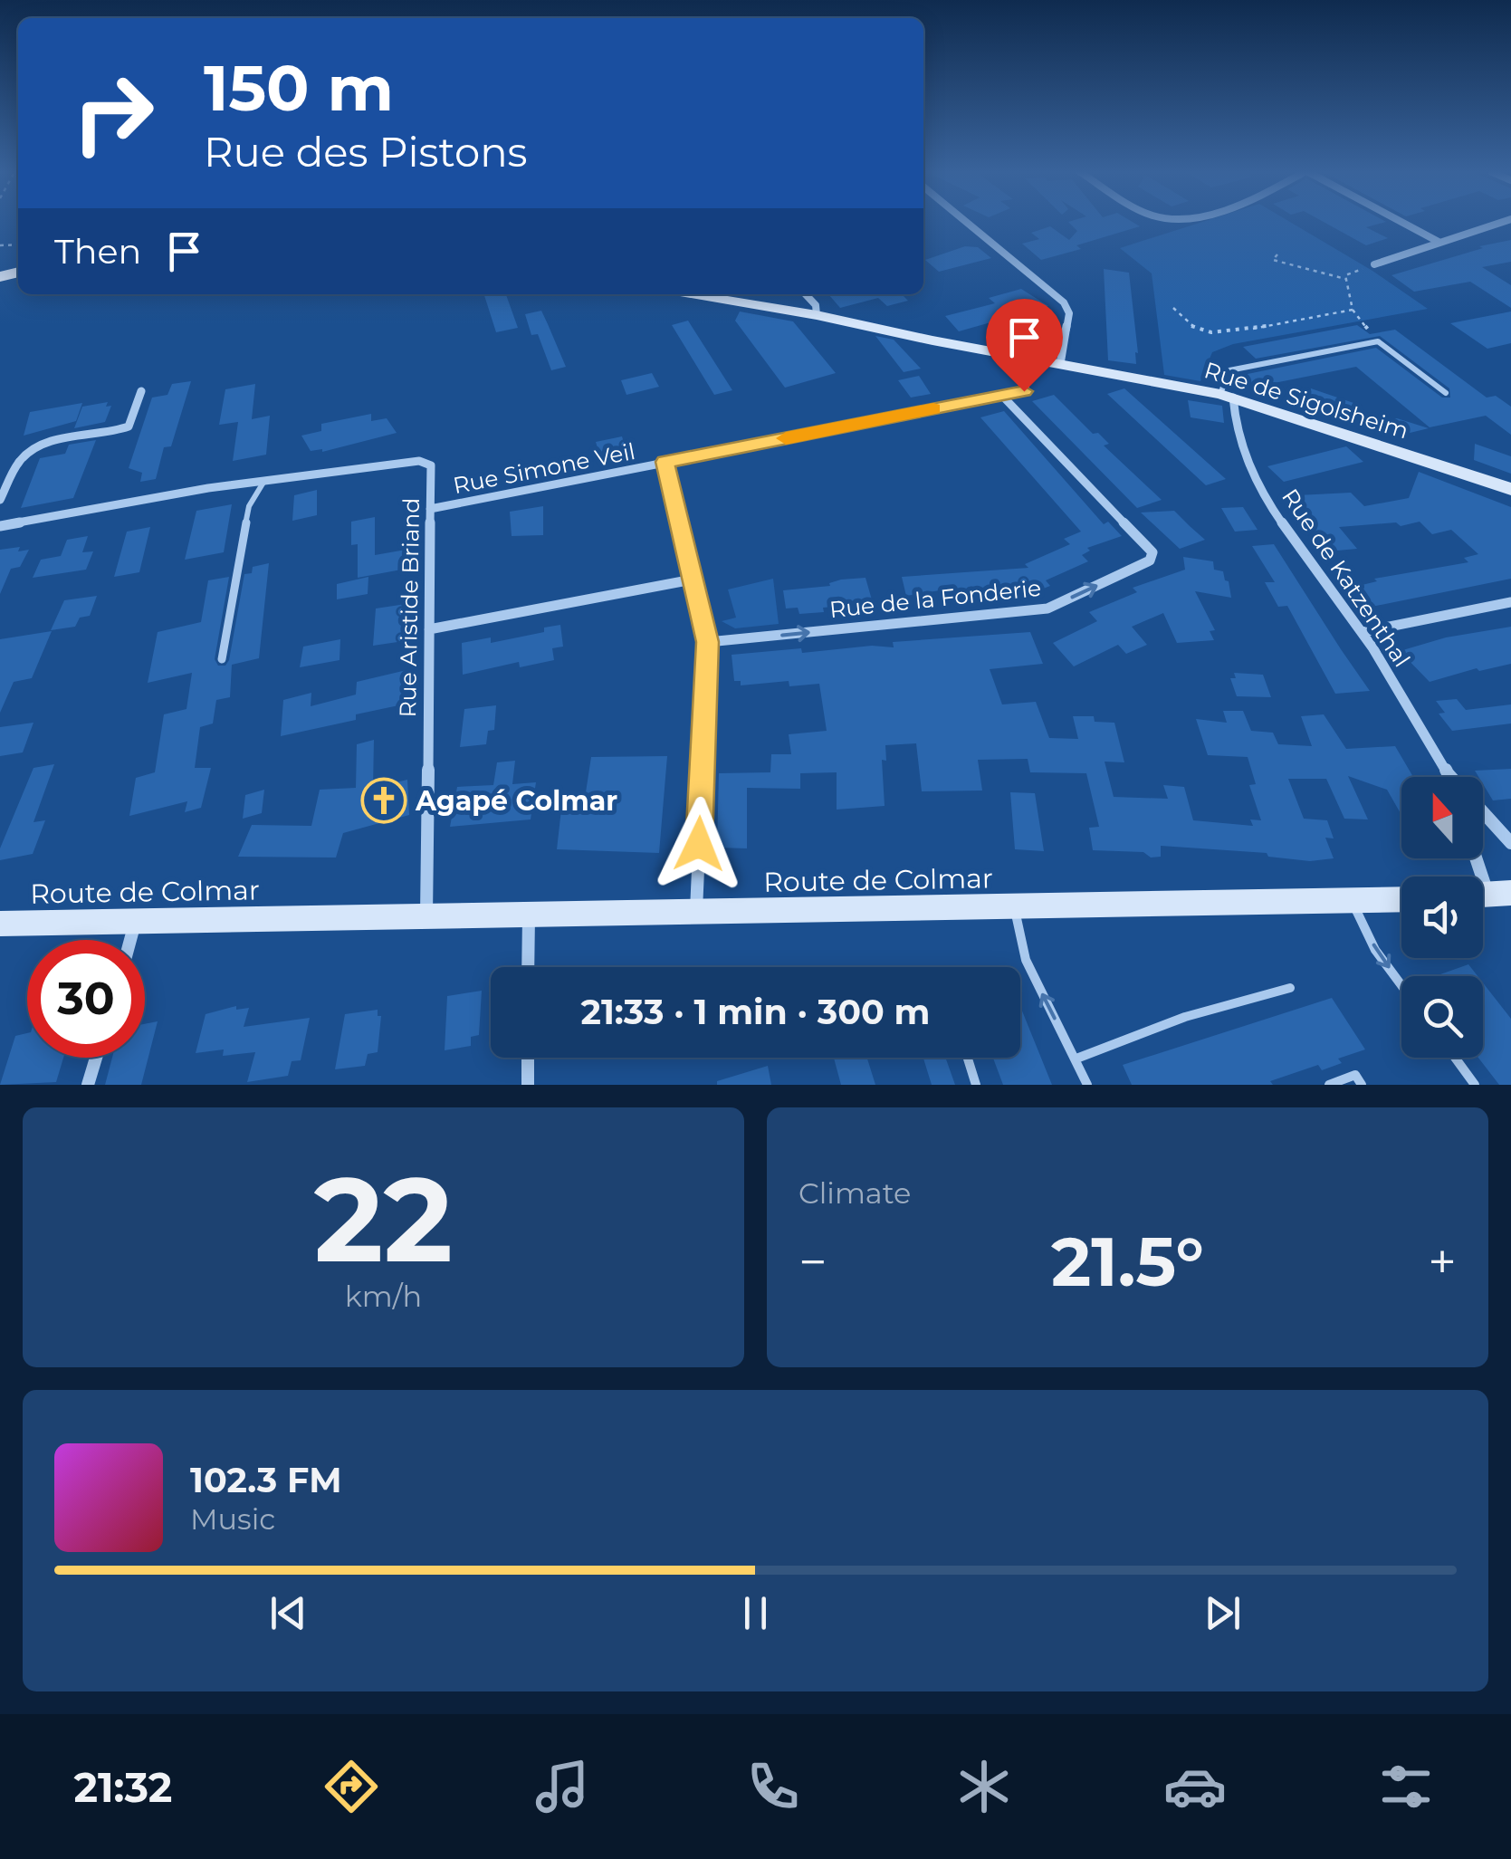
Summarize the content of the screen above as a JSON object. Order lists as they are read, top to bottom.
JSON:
{
  "streets": {
    "main road": ["Rue de Sigolsheim", "Route de Colmar"],
    "street": [
      "Rue Simone Veil",
      "Rue de Katzenthal",
      "Rue de la Fonderie",
      "Rue Aristide Briand"
    ]
  },
  "crossings": [
    ["Rue de Sigolsheim", "Rue de Katzenthal"],
    ["Rue Simone Veil", "Rue de la Fonderie"],
    ["Rue Simone Veil", "Rue Aristide Briand"],
    ["Rue Aristide Briand", "Route de Colmar"]
  ],
  "places": {
    "church": ["Agapé Colmar"]
  },
  "north": "top",
  "page": {
    "turn": ["150 m", "Rue des Pistons"],
    "then": "Then",
    "limit": "30",
    "trip": "21:33 · 1 min · 300 m",
    "tile": [
      ["22", "km/h"],
      "Climate"
    ],
    "heat": ["−", "21.5°", "+"],
    "song": ["102.3 FM", "Music"],
    "tabs": "21:32"
  }
}
